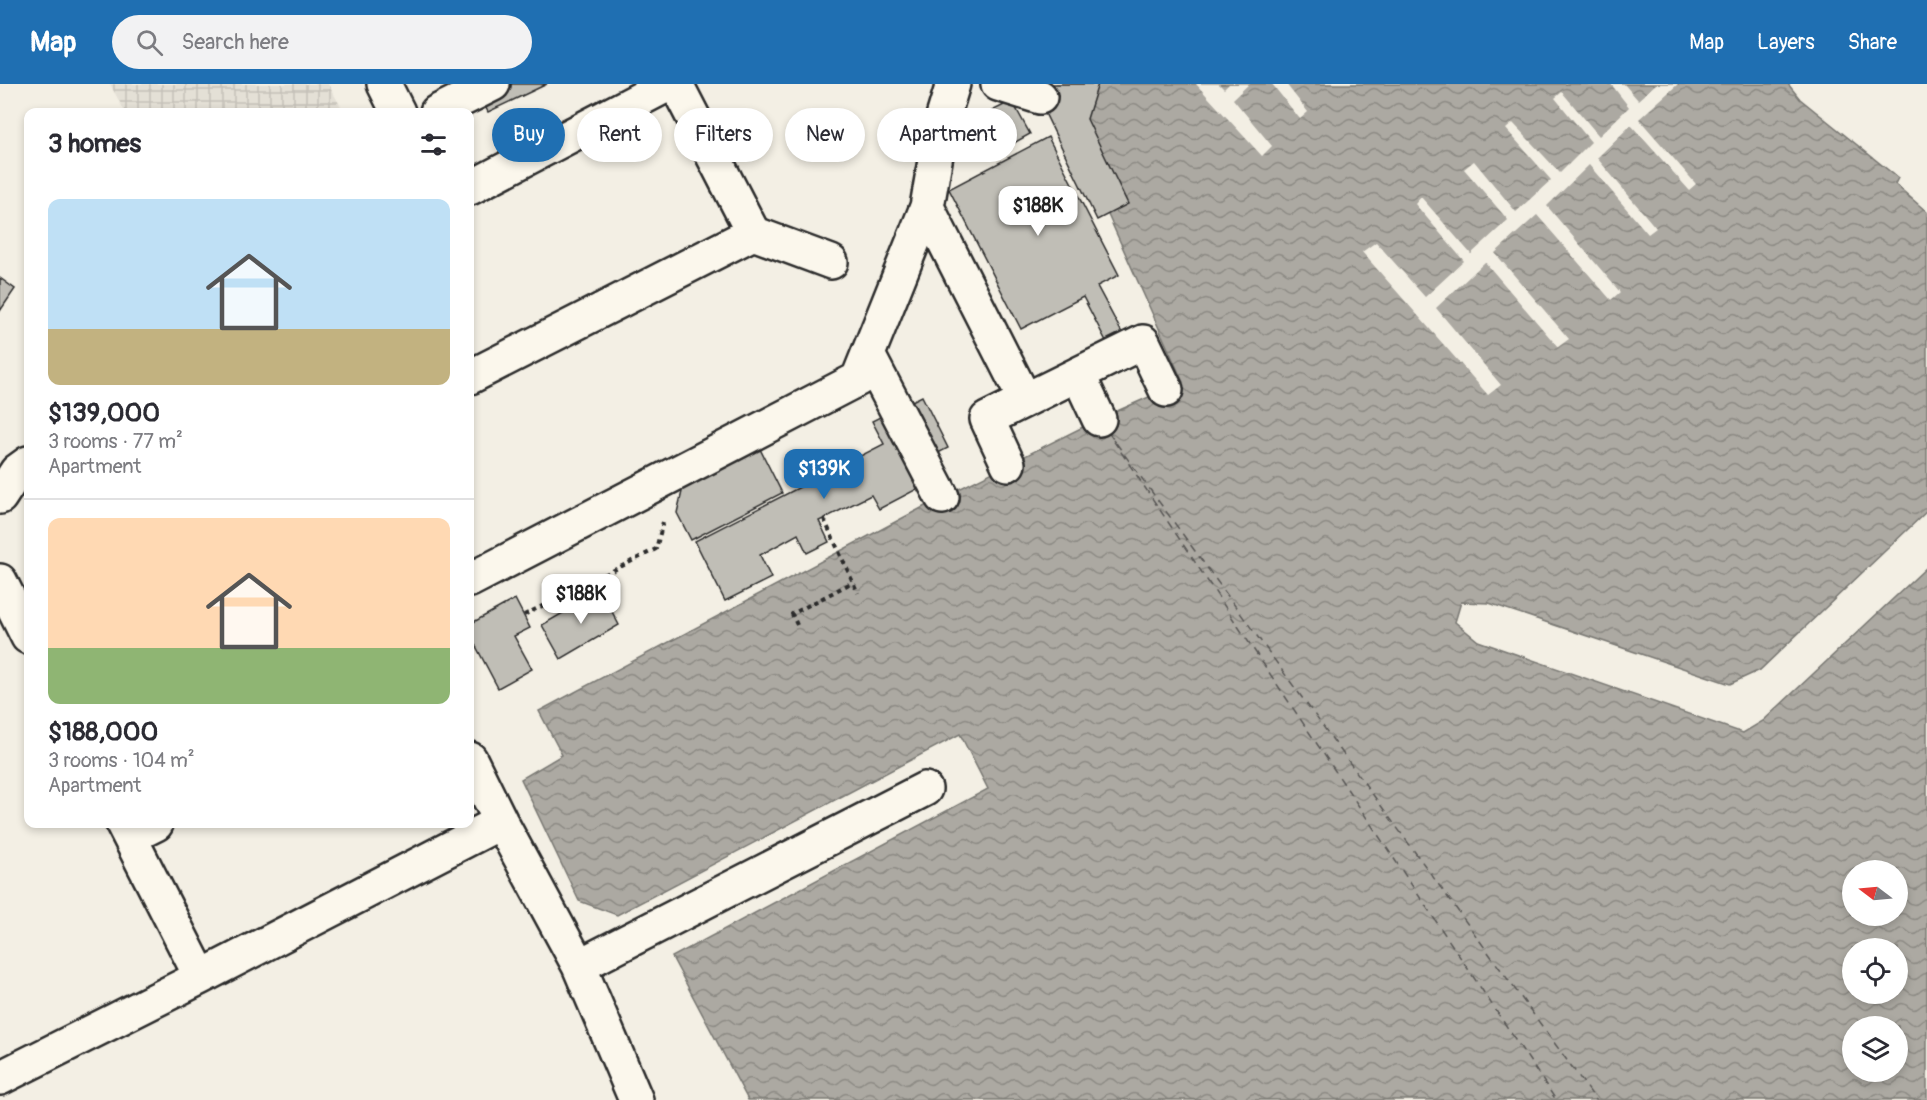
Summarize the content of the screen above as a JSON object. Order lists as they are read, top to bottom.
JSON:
{
  "north": "left",
  "page": {
    "header": "Map",
    "search": "Search here",
    "nav": ["Map", "Layers", "Share"],
    "chip": [
      "Buy",
      "Rent",
      "Filters",
      "New",
      "Apartment"
    ],
    "heading": "3 homes",
    "list": [
      {
        "name": "$139,000",
        "note": "3 rooms · 77 m² · Apartment"
      },
      {
        "name": "$188,000",
        "note": "3 rooms · 104 m² · Apartment"
      }
    ],
    "price": ["$188K", "$139K", "$188K"]
  }
}
